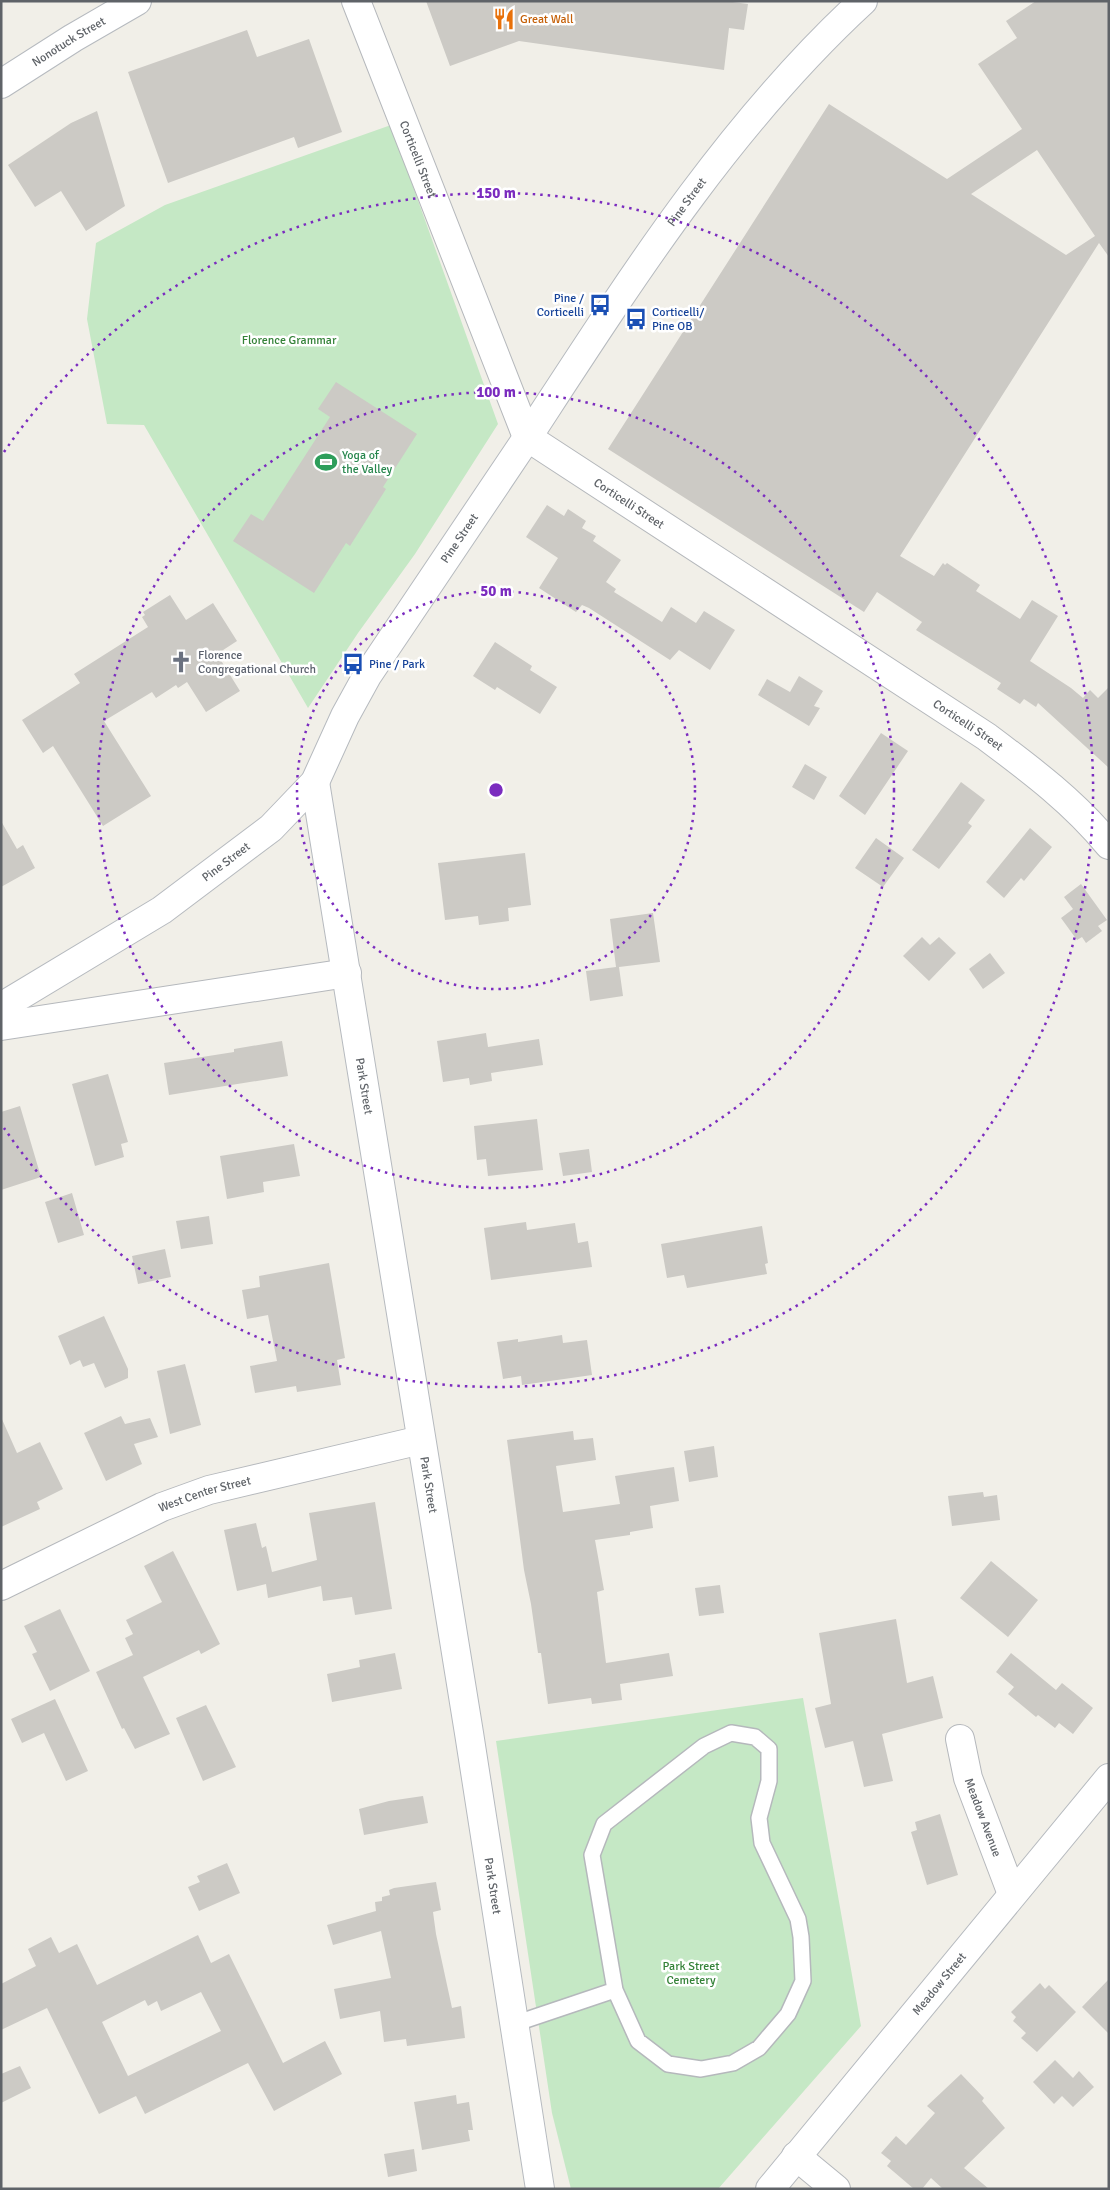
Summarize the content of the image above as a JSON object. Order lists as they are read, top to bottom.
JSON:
{
  "streets": {
    "street": [
      "Nonotuck Street",
      "Corticelli Street",
      "Pine Street",
      "Park Street",
      "West Center Street",
      "Meadow Avenue",
      "Meadow Street"
    ]
  },
  "crossings": [
    ["Corticelli Street", "Pine Street"],
    ["Pine Street", "Park Street"],
    ["Park Street", "West Center Street"],
    ["Meadow Avenue", "Meadow Street"]
  ],
  "parks": ["Florence Grammar", "Park Street Cemetery"],
  "places": {
    "restaurant": ["Great Wall"],
    "bus stop": ["Pine / Corticelli", "Corticelli/ Pine OB", "Pine / Park"],
    "sports": ["Yoga of the Valley"],
    "church": ["Florence Congregational Church"]
  },
  "rings": ["150 m", "100 m", "50 m"]
}
